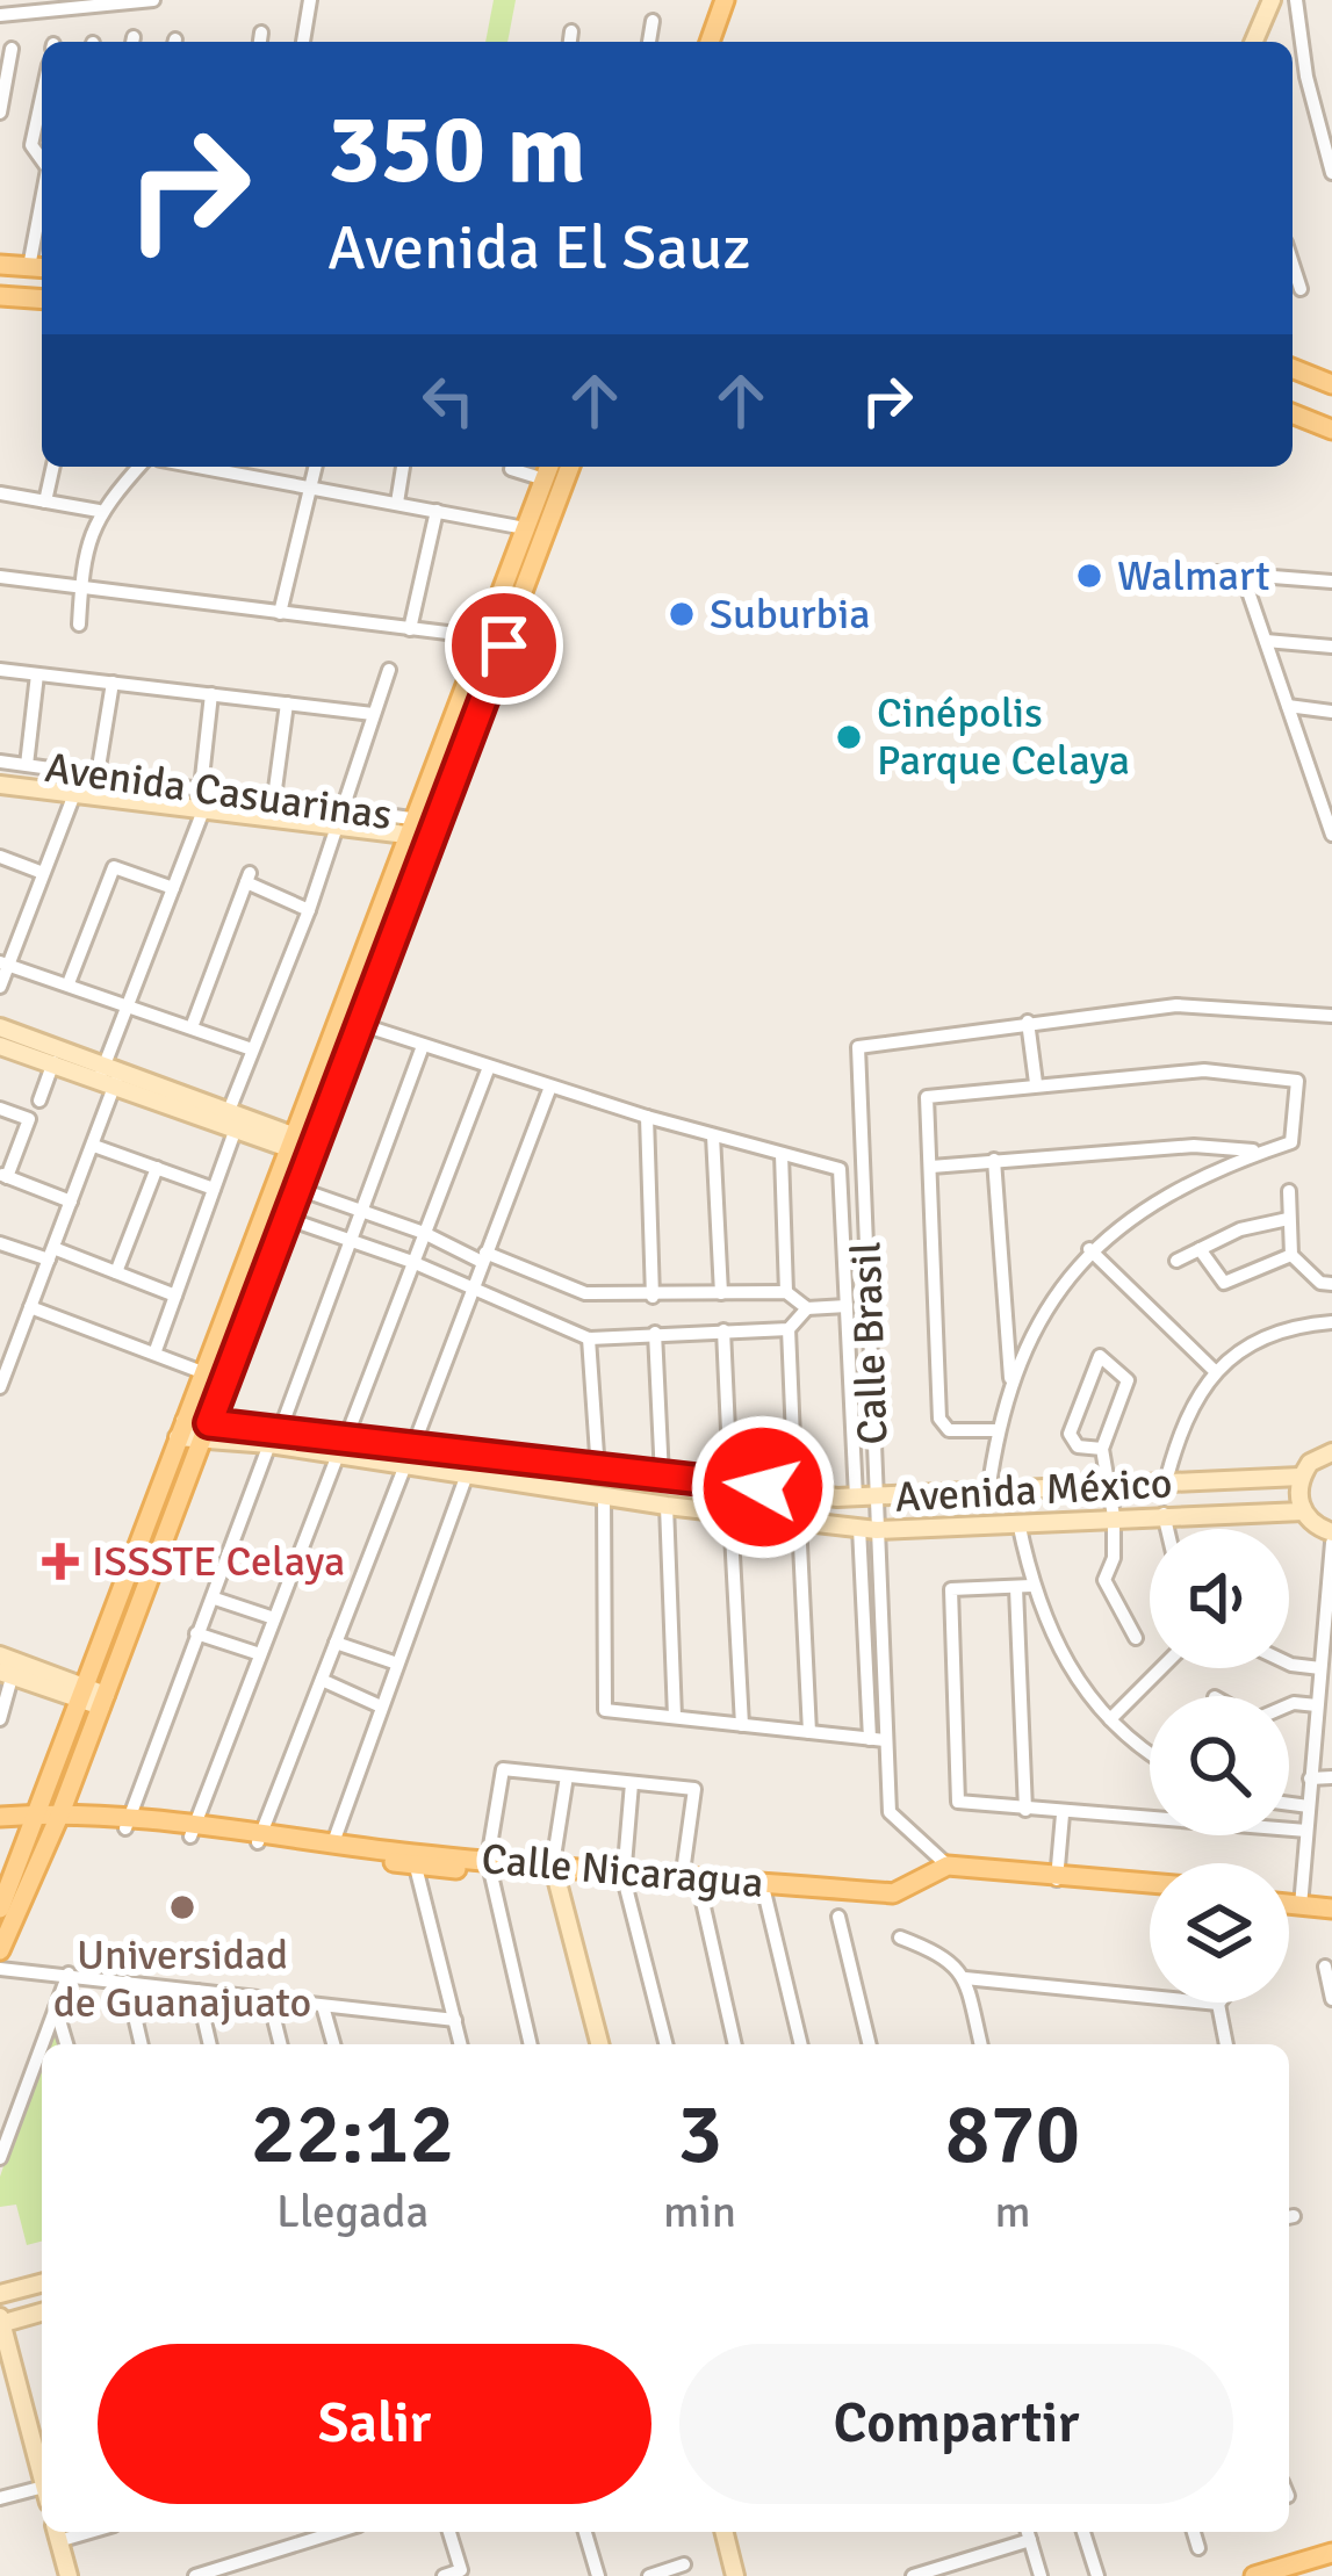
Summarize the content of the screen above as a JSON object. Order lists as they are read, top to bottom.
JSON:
{
  "streets": {
    "main road": ["Calle Nicaragua"],
    "street": ["Avenida Casuarinas", "Calle Brasil", "Avenida México"]
  },
  "crossings": [
    ["Calle Brasil", "Avenida México"]
  ],
  "places": {
    "other": [
      "Walmart",
      "Suburbia",
      "Cinépolis Parque Celaya",
      "Universidad de Guanajuato"
    ],
    "health": ["ISSSTE Celaya"]
  },
  "page": {
    "turn": ["350 m", "Avenida El Sauz"],
    "eta": [
      "22:12",
      "Llegada",
      "3",
      "min",
      "870",
      "m"
    ],
    "buttons": ["Salir", "Compartir"]
  }
}
